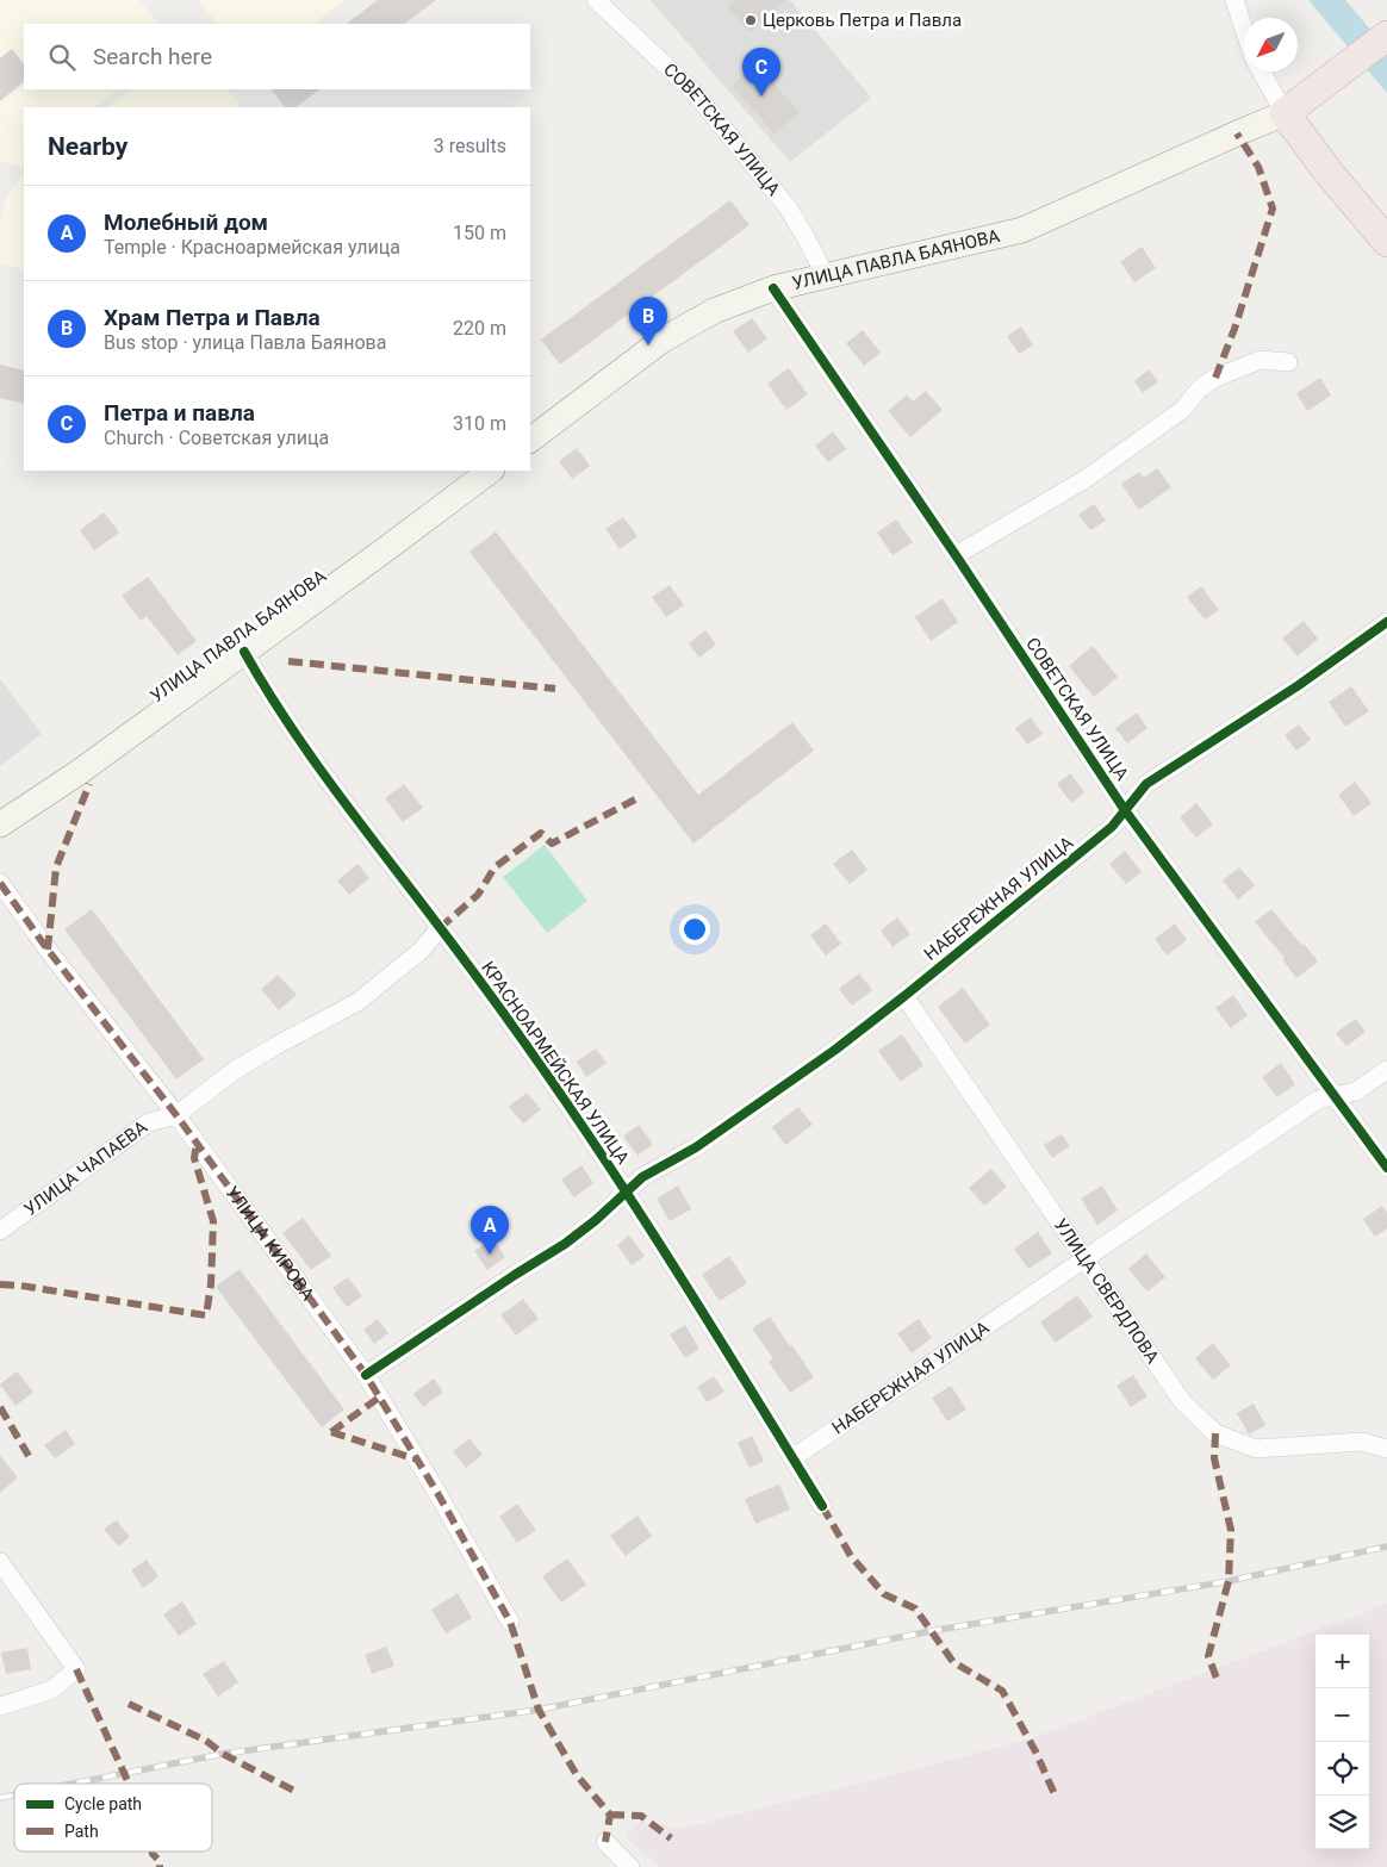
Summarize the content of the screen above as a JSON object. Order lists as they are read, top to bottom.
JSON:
{
  "streets": {
    "main road": ["УЛИЦА ПАВЛА БАЯНОВА"],
    "street": [
      "СОВЕТСКАЯ УЛИЦА",
      "НАБЕРЕЖНАЯ УЛИЦА",
      "КРАСНОАРМЕЙСКАЯ УЛИЦА",
      "УЛИЦА ЧАПАЕВА",
      "УЛИЦА КИРОВА",
      "УЛИЦА СВЕРДЛОВА"
    ]
  },
  "crossings": [
    ["СОВЕТСКАЯ УЛИЦА", "УЛИЦА ПАВЛА БАЯНОВА"],
    ["СОВЕТСКАЯ УЛИЦА", "НАБЕРЕЖНАЯ УЛИЦА"],
    ["УЛИЦА ПАВЛА БАЯНОВА", "КРАСНОАРМЕЙСКАЯ УЛИЦА"],
    ["НАБЕРЕЖНАЯ УЛИЦА", "КРАСНОАРМЕЙСКАЯ УЛИЦА"],
    ["НАБЕРЕЖНАЯ УЛИЦА", "УЛИЦА КИРОВА"],
    ["НАБЕРЕЖНАЯ УЛИЦА", "УЛИЦА СВЕРДЛОВА"],
    ["УЛИЦА ЧАПАЕВА", "УЛИЦА КИРОВА"]
  ],
  "places": ["Церковь Петра и Павла"],
  "legend": ["Cycle path", "Path"],
  "north": "bottom left",
  "page": {
    "search": "Search here",
    "pins": ["C", "B", "A"],
    "heading": ["Nearby", "3 results"],
    "list": [
      {
        "mark": "A",
        "name": "Молебный дом",
        "note": "Temple · Красноармейская улица",
        "value": "150 m"
      },
      {
        "mark": "B",
        "name": "Храм Петра и Павла",
        "note": "Bus stop · улица Павла Баянова",
        "value": "220 m"
      },
      {
        "mark": "C",
        "name": "Петра и павла",
        "note": "Church · Советская улица",
        "value": "310 m"
      }
    ],
    "map_buttons": ["+", "−"]
  }
}
